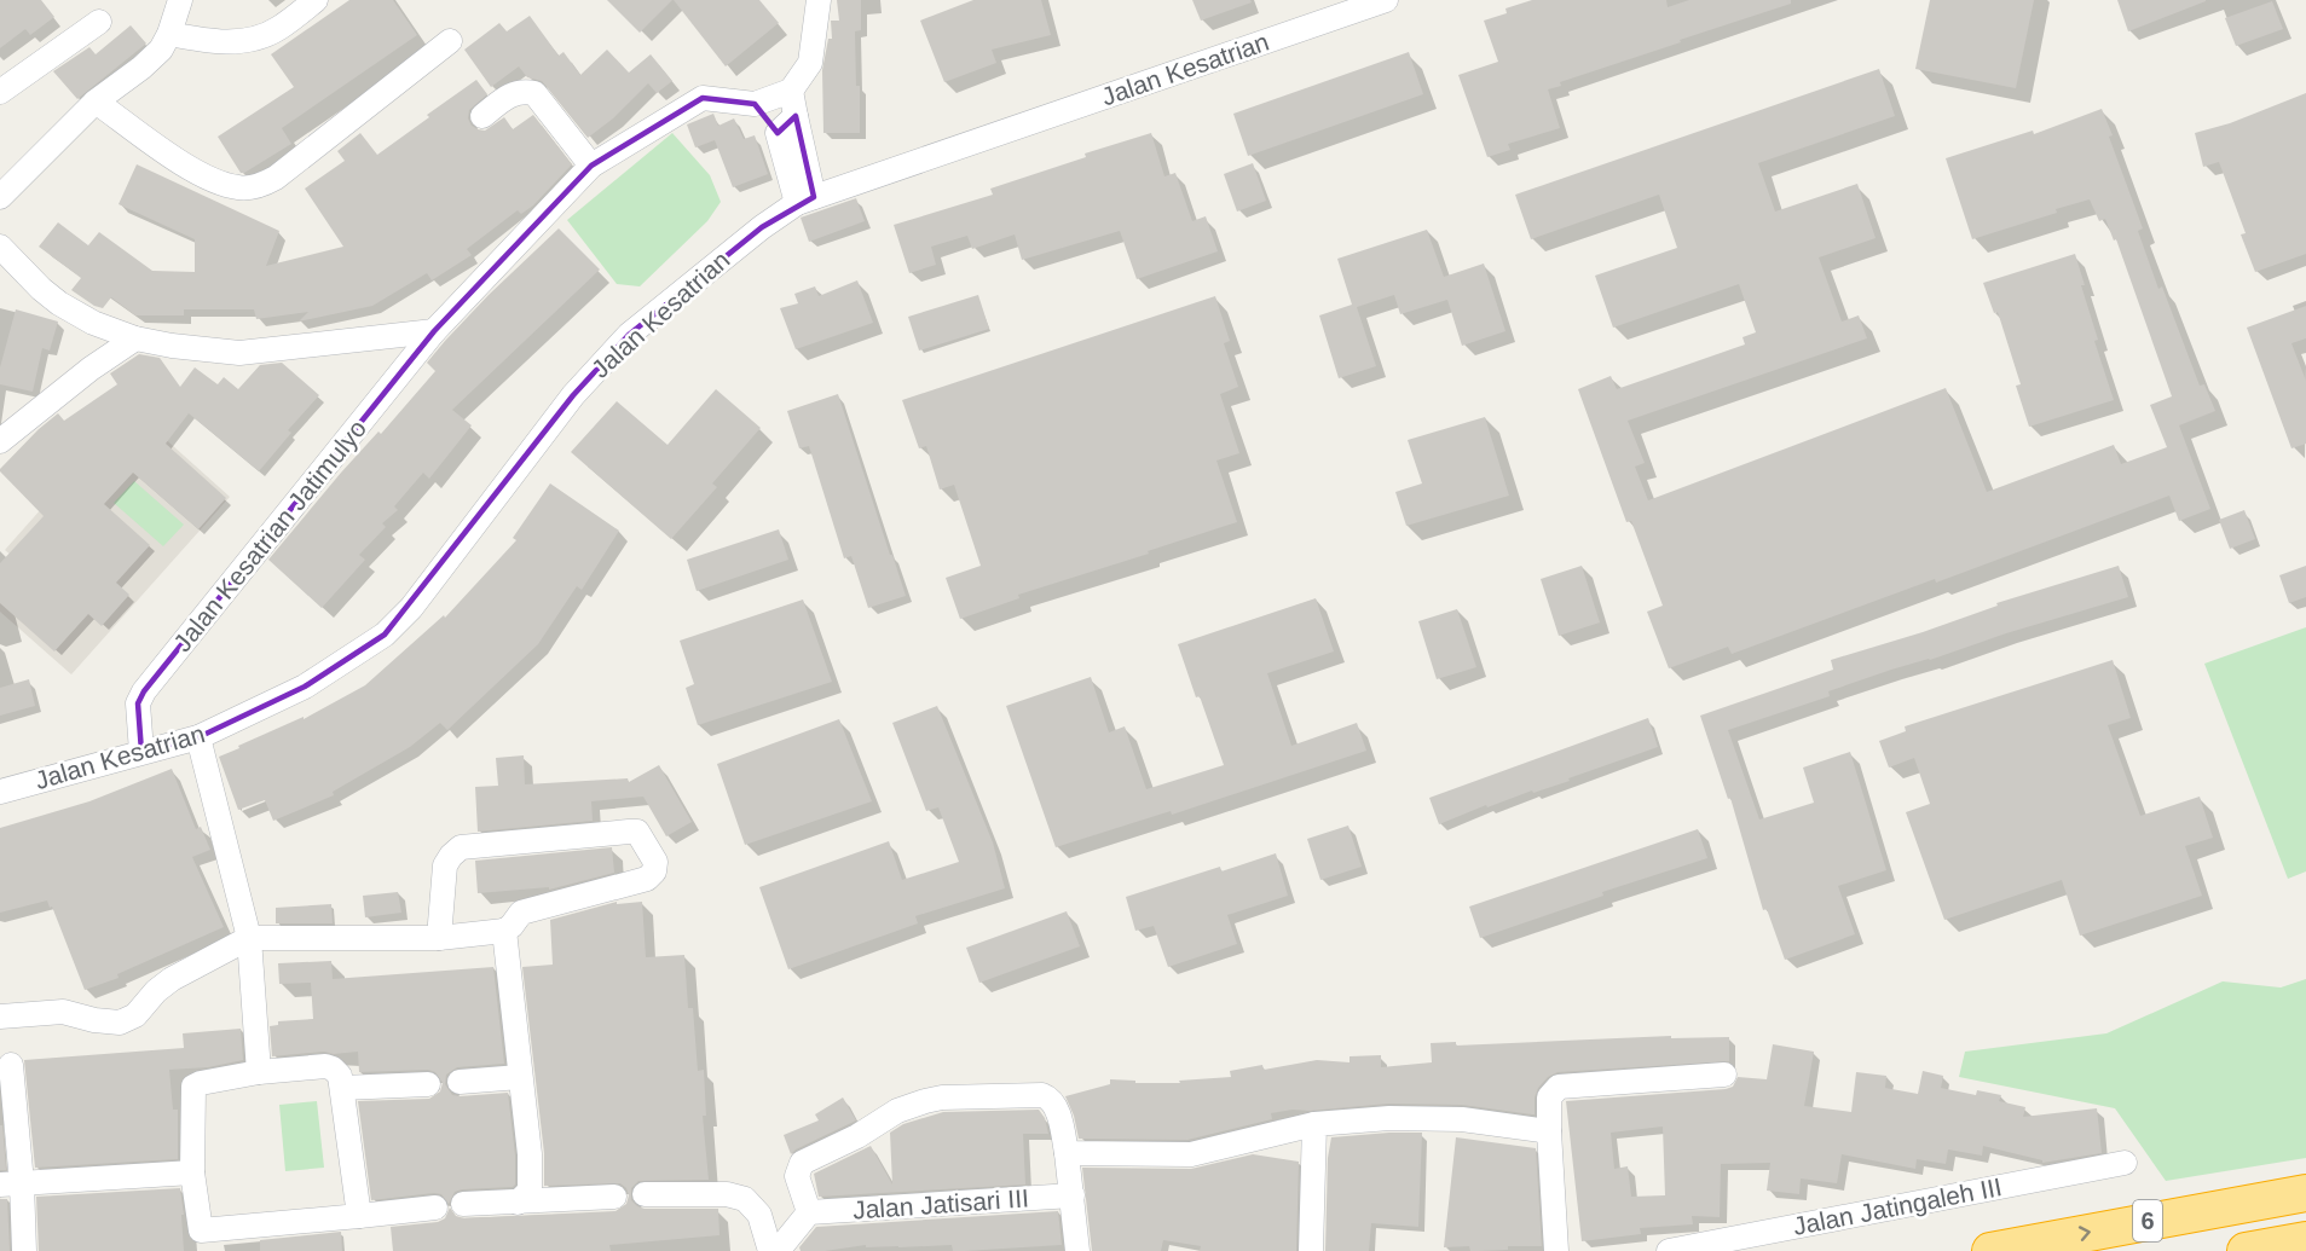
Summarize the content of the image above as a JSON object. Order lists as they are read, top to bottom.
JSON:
{
  "streets": {
    "highway": ["6"],
    "street": [
      "Jalan Kesatrian",
      "Jalan Kesatrian Jatimulyo",
      "Jalan Jatisari III",
      "Jalan Jatingaleh III"
    ]
  },
  "crossings": [
    ["Jalan Kesatrian", "Jalan Kesatrian Jatimulyo"]
  ]
}
